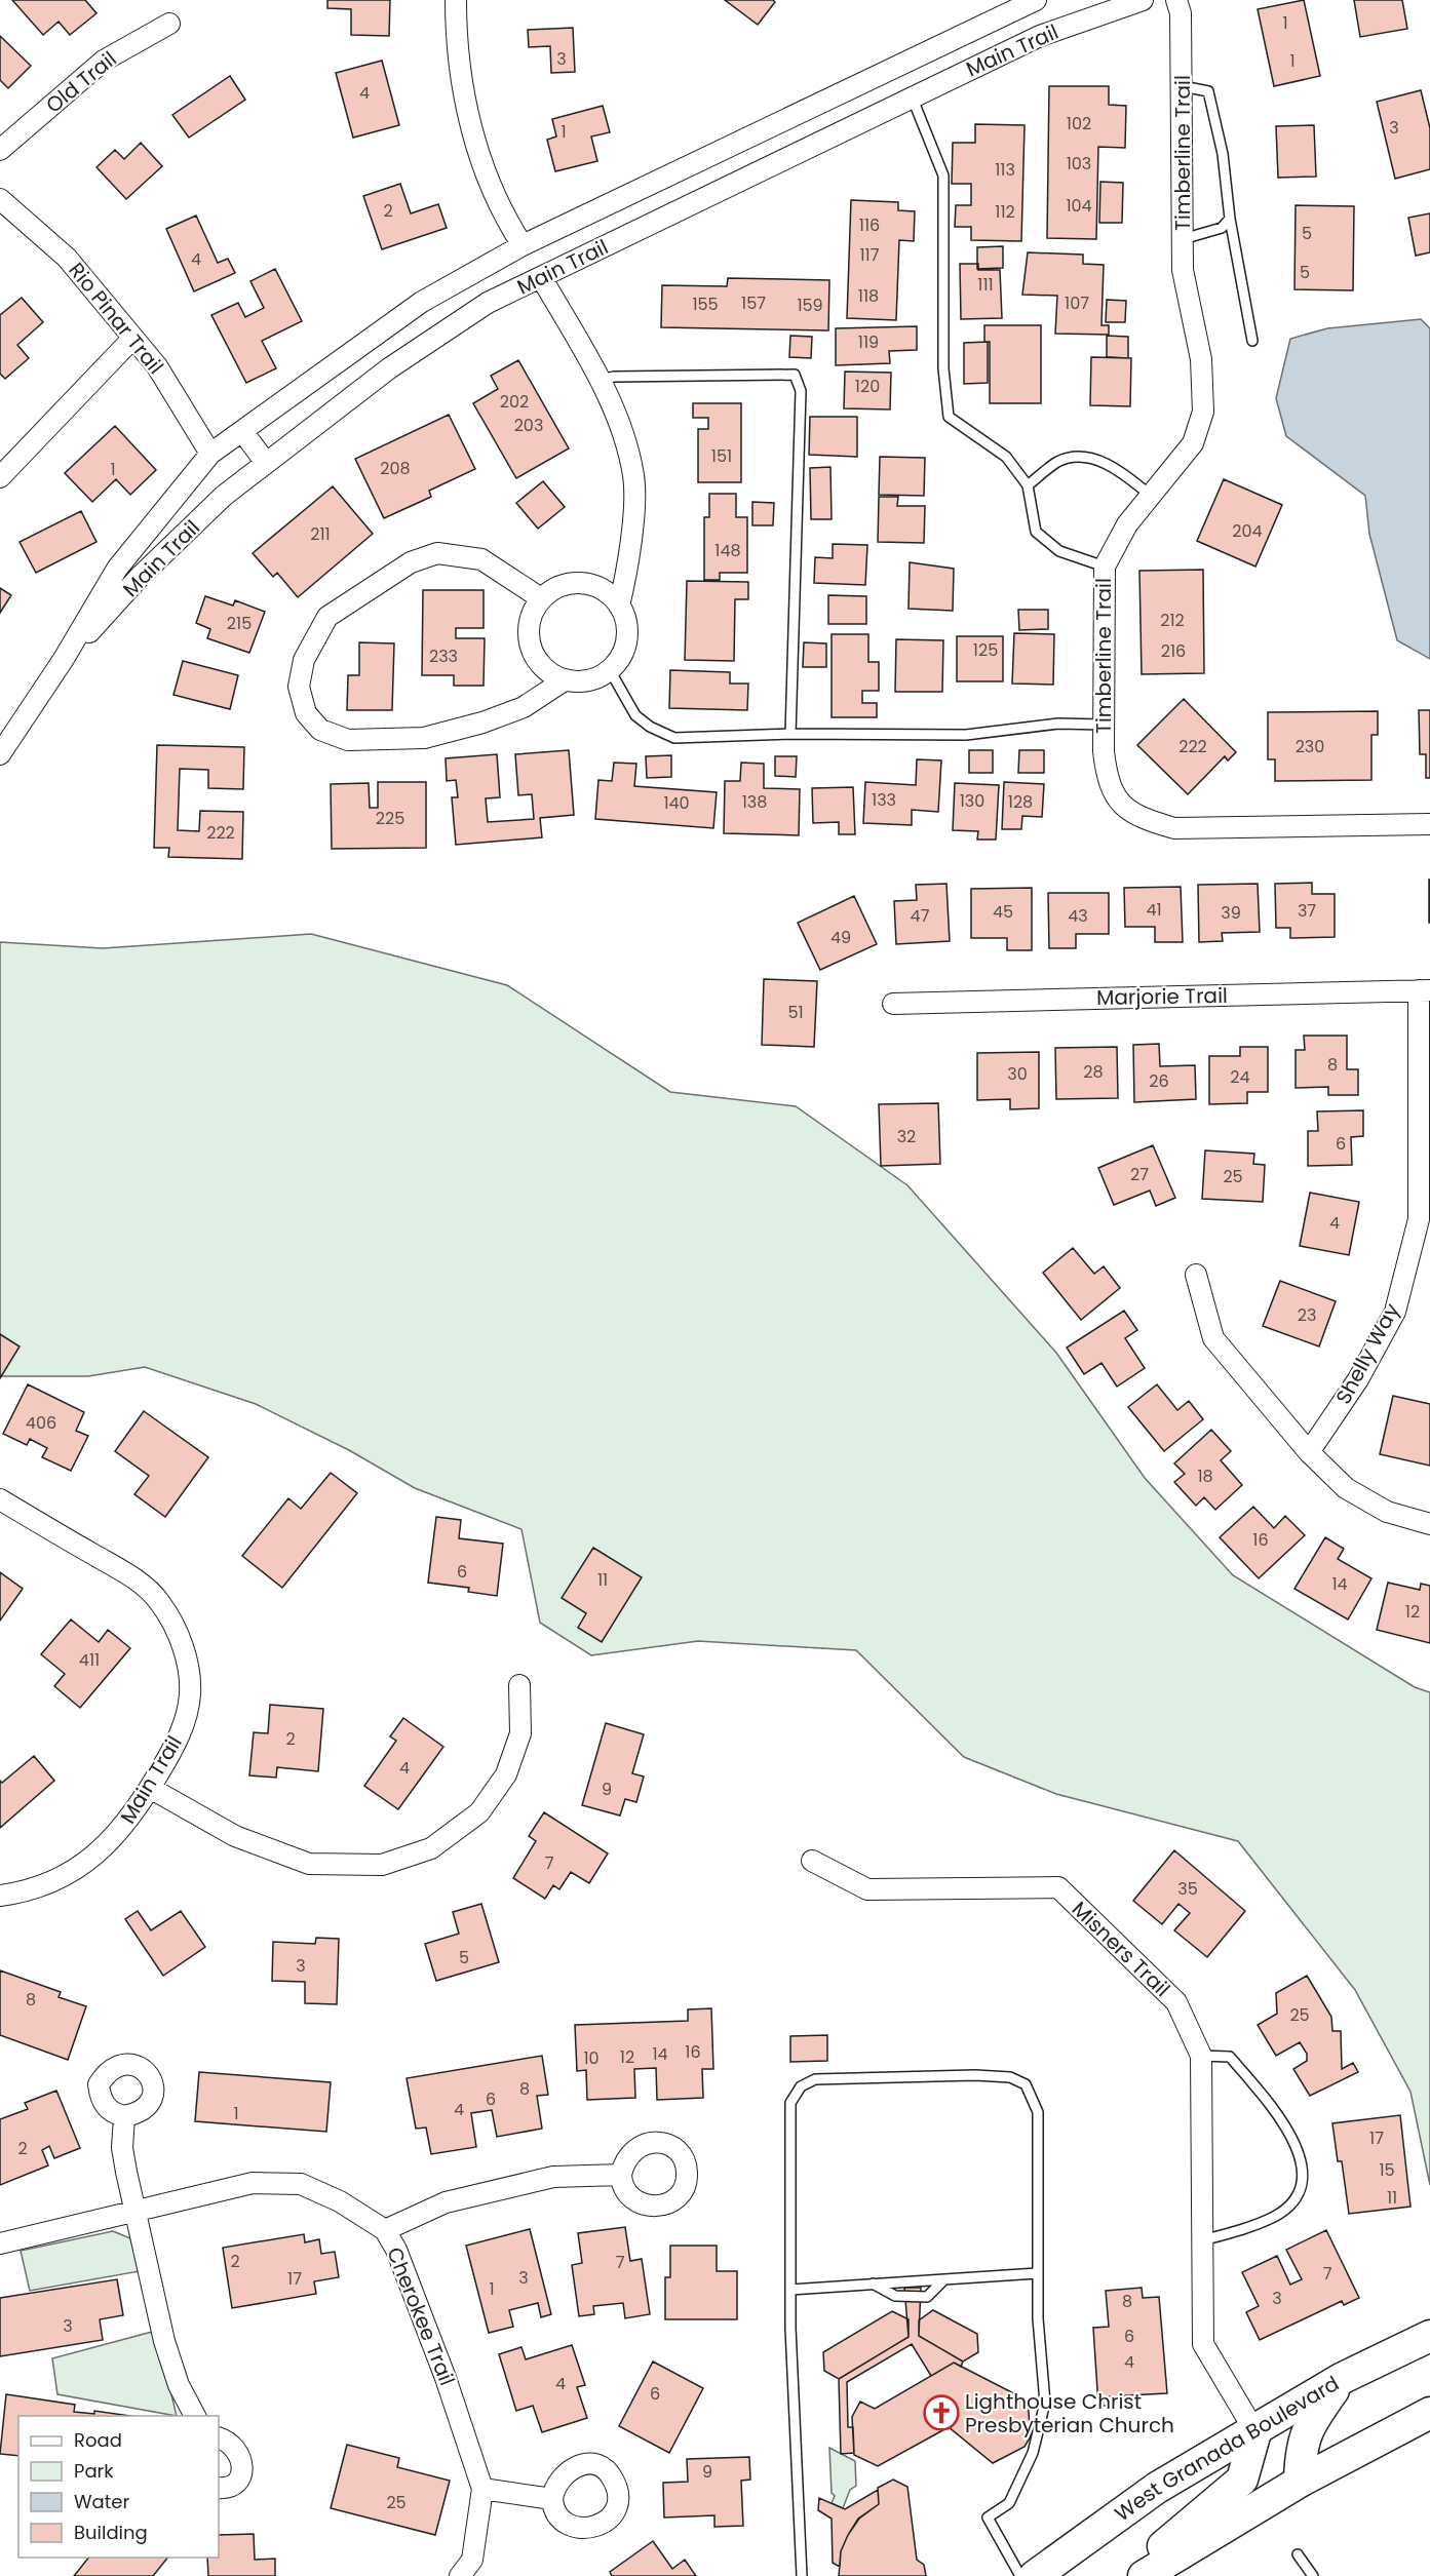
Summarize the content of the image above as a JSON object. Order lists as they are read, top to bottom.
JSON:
{
  "streets": {
    "main road": ["West Granada Boulevard"],
    "street": [
      "Main Trail",
      "Old Trail",
      "Timberline Trail",
      "Rio Pinar Trail",
      "Marjorie Trail",
      "Shelly Way",
      "Misners Trail",
      "Cherokee Trail"
    ]
  },
  "crossings": [
    ["Main Trail", "Rio Pinar Trail"],
    ["Marjorie Trail", "Shelly Way"],
    ["Misners Trail", "West Granada Boulevard"]
  ],
  "places": {
    "church": ["Lighthouse Christ Presbyterian Church"]
  },
  "house_numbers": [
    "1",
    "3",
    "1",
    "4",
    "102",
    "3",
    "1",
    "103",
    "113",
    "104",
    "2",
    "112",
    "116",
    "5",
    "117",
    "4",
    "5",
    "111",
    "118",
    "157",
    "107",
    "155",
    "159",
    "119",
    "120",
    "202",
    "203",
    "151",
    "208",
    "1",
    "204",
    "211",
    "148",
    "212",
    "215",
    "125",
    "216",
    "233",
    "222",
    "230",
    "133",
    "130",
    "138",
    "128",
    "140",
    "225",
    "222",
    "41",
    "37",
    "45",
    "39",
    "47",
    "43",
    "49",
    "51",
    "8",
    "28",
    "30",
    "24",
    "26",
    "32",
    "6",
    "27",
    "25",
    "4",
    "23",
    "406",
    "18",
    "16",
    "6",
    "11",
    "14",
    "12",
    "411",
    "2",
    "4",
    "9",
    "7",
    "35",
    "5",
    "3",
    "8",
    "25",
    "16",
    "14",
    "12",
    "10",
    "8",
    "6",
    "4",
    "1",
    "17",
    "2",
    "15",
    "11",
    "2",
    "7",
    "7",
    "3",
    "17",
    "1",
    "3",
    "8",
    "3",
    "6",
    "4",
    "4",
    "6",
    "9",
    "25"
  ],
  "legend": [
    "Road",
    "Park",
    "Water",
    "Building"
  ]
}
